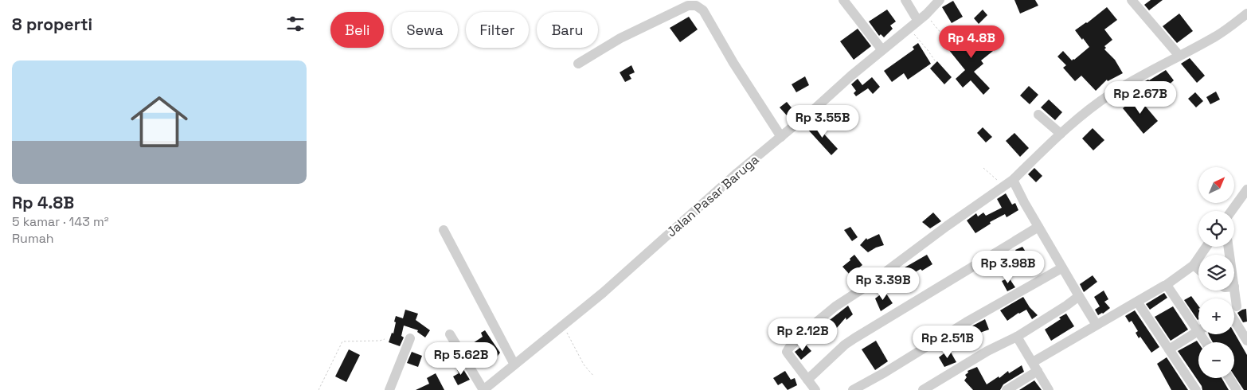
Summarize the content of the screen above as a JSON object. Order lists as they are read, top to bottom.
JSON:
{
  "streets": {
    "street": ["Jalan Pasar Baruga"]
  },
  "north": "top right",
  "page": {
    "heading": "8 properti",
    "chip": [
      "Beli",
      "Sewa",
      "Filter",
      "Baru"
    ],
    "price": [
      "Rp 4.8B",
      "Rp 2.67B",
      "Rp 3.55B",
      "Rp 3.98B",
      "Rp 3.39B",
      "Rp 2.12B",
      "Rp 2.51B",
      "Rp 5.62B"
    ],
    "list": [
      {
        "name": "Rp 4.8B",
        "note": "5 kamar · 143 m² · Rumah"
      }
    ],
    "map_buttons": ["+", "−"]
  }
}
